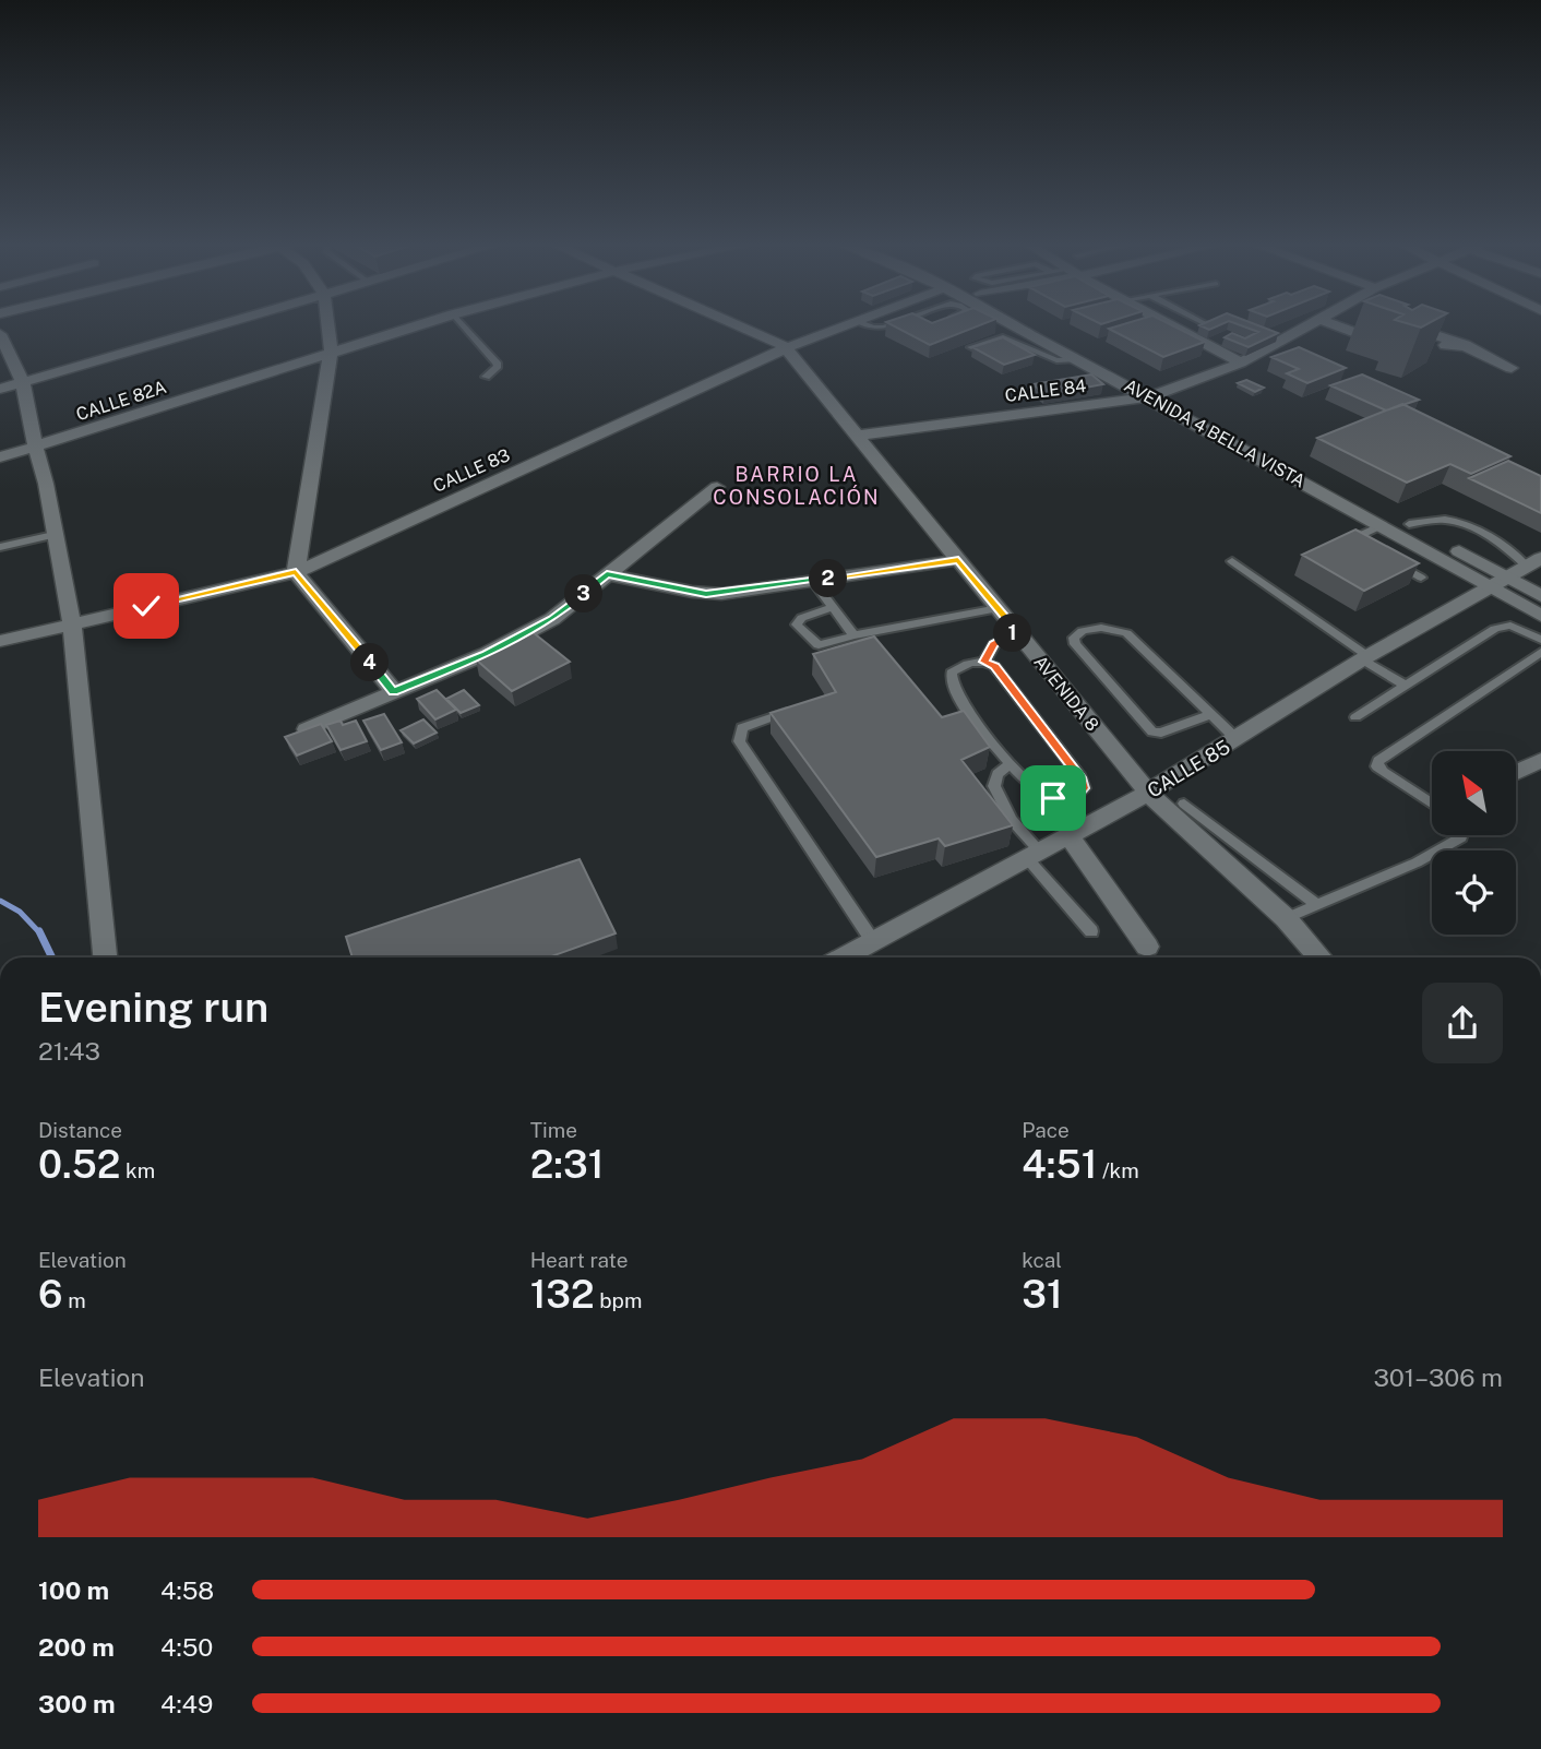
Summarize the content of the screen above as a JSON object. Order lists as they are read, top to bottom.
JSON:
{
  "streets": {
    "street": [
      "CALLE 84",
      "CALLE 82A",
      "AVENIDA 4 BELLA VISTA",
      "CALLE 83",
      "AVENIDA 8",
      "CALLE 85"
    ]
  },
  "crossings": [
    ["CALLE 84", "AVENIDA 4 BELLA VISTA"],
    ["CALLE 84", "AVENIDA 8"],
    ["AVENIDA 4 BELLA VISTA", "CALLE 85"],
    ["CALLE 83", "AVENIDA 8"],
    ["AVENIDA 8", "CALLE 85"]
  ],
  "districts": ["BARRIO LA CONSOLACIÓN"],
  "north": "top left",
  "page": {
    "pins": [
      "2",
      "3",
      "1",
      "4"
    ],
    "heading": ["Evening run", "21:43"],
    "stats": [
      ["Distance", "0.52 km"],
      ["Time", "2:31"],
      ["Pace", "4:51 /km"],
      ["Elevation", "6 m"],
      ["Heart rate", "132 bpm"],
      ["kcal", "31"]
    ],
    "chart": ["Elevation", "301–306 m"],
    "list": [
      {
        "name": "100 m",
        "note": "4:58"
      },
      {
        "name": "200 m",
        "note": "4:50"
      },
      {
        "name": "300 m",
        "note": "4:49"
      }
    ]
  }
}
